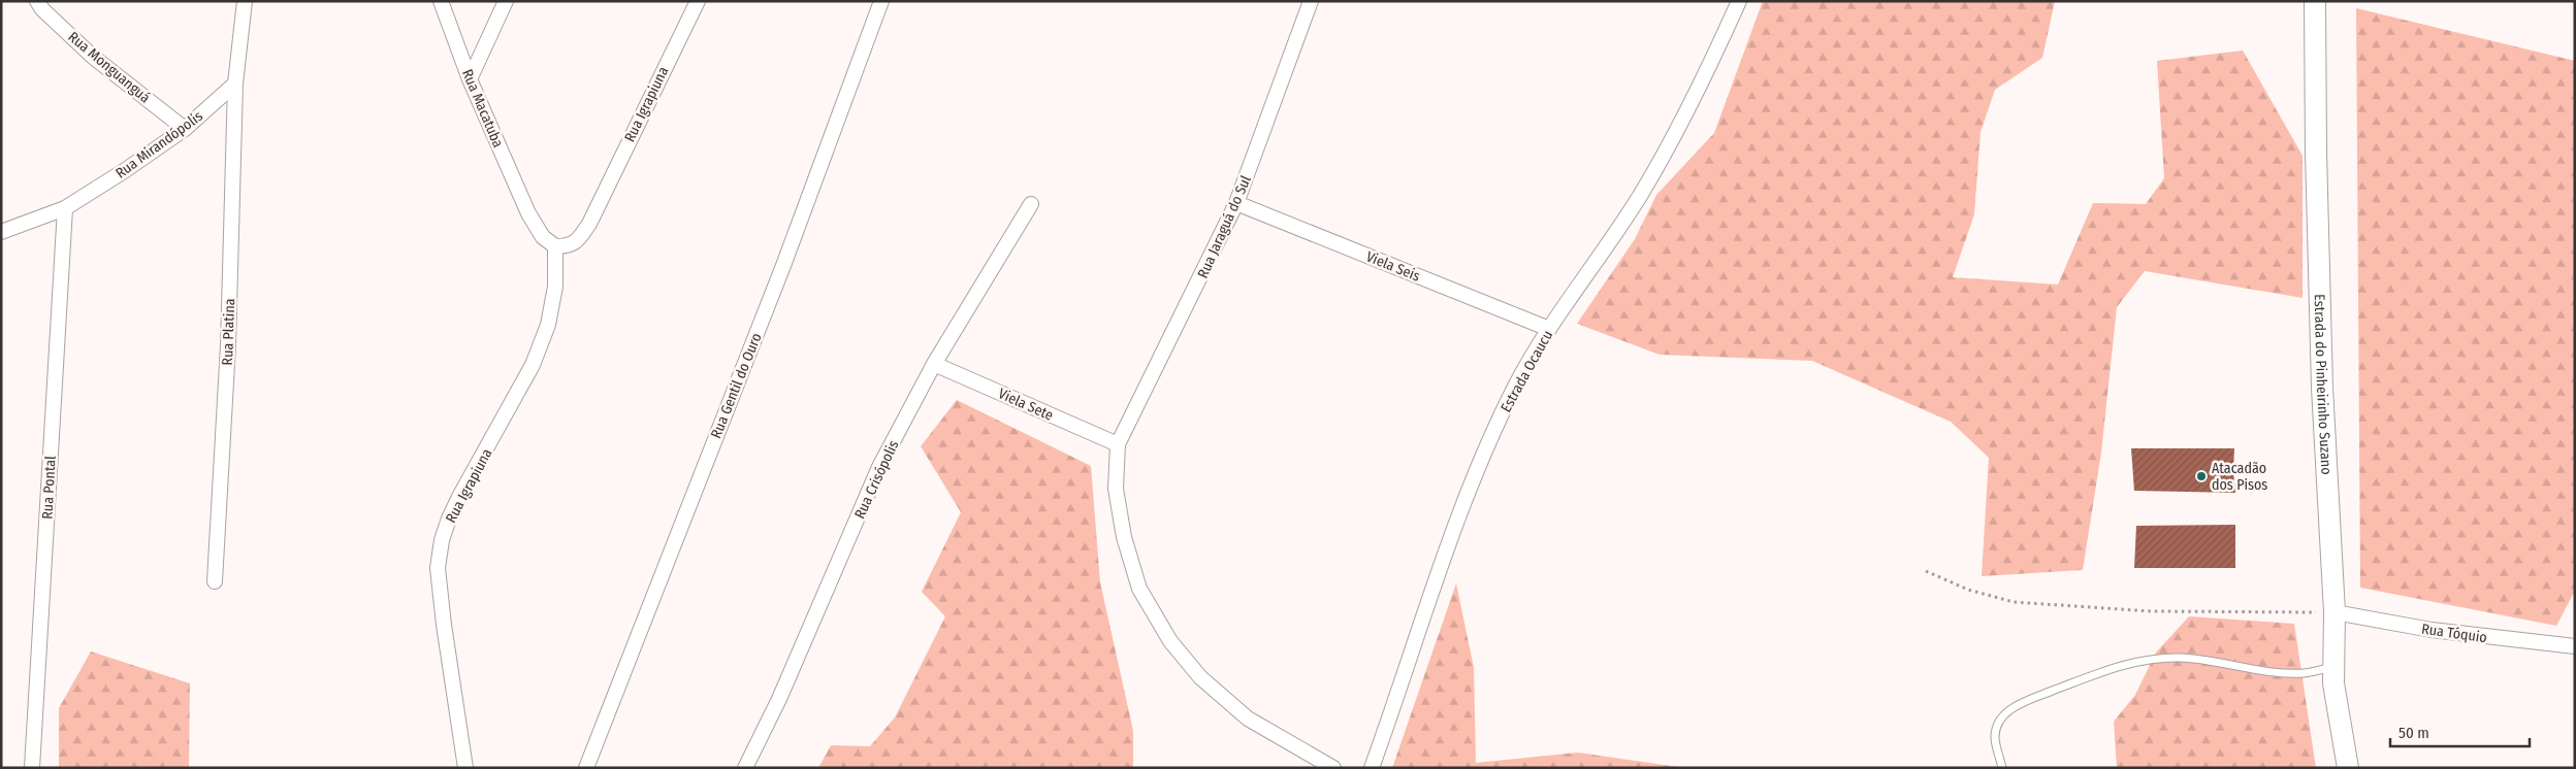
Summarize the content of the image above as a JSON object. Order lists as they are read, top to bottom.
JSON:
{
  "streets": {
    "main road": ["Estrada do Pinheirinho Suzano"],
    "street": [
      "Rua Monguanguá",
      "Rua Igrapiuna",
      "Rua Macatuba",
      "Rua Mirandópolis",
      "Rua Jaraguá do Sul",
      "Viela Seis",
      "Rua Platina",
      "Estrada Ocaucu",
      "Rua Gentil do Ouro",
      "Viela Sete",
      "Rua Crisópolis",
      "Rua Pontal",
      "Rua Tóquio"
    ]
  },
  "crossings": [
    ["Rua Monguanguá", "Rua Mirandópolis"],
    ["Rua Igrapiuna", "Rua Macatuba"],
    ["Rua Mirandópolis", "Rua Platina"],
    ["Rua Mirandópolis", "Rua Pontal"],
    ["Rua Jaraguá do Sul", "Viela Seis"],
    ["Rua Jaraguá do Sul", "Viela Sete"],
    ["Viela Seis", "Estrada Ocaucu"],
    ["Estrada do Pinheirinho Suzano", "Rua Tóquio"],
    ["Viela Sete", "Rua Crisópolis"]
  ],
  "places": ["Atacadão dos Pisos"],
  "scale_bar": "50 m"
}
